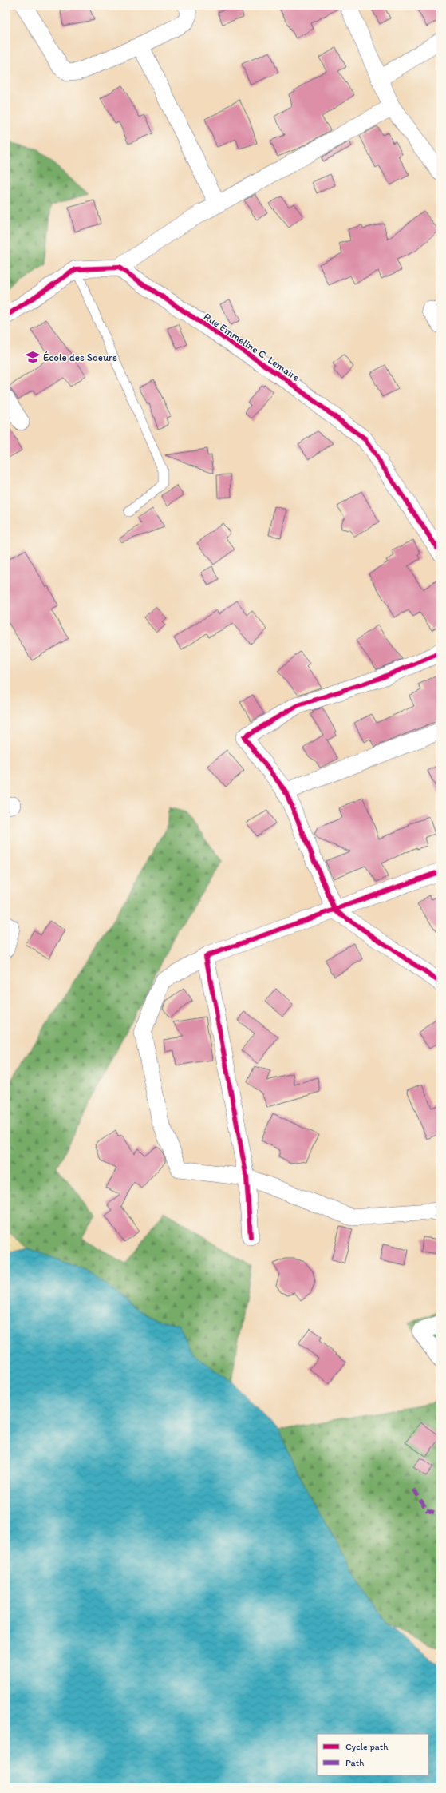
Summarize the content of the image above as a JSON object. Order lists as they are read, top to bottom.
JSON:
{
  "streets": {
    "street": ["Rue Emmeline C. Lemaire"]
  },
  "places": {
    "school or university": ["École des Soeurs"]
  },
  "legend": ["Cycle path", "Path"]
}
